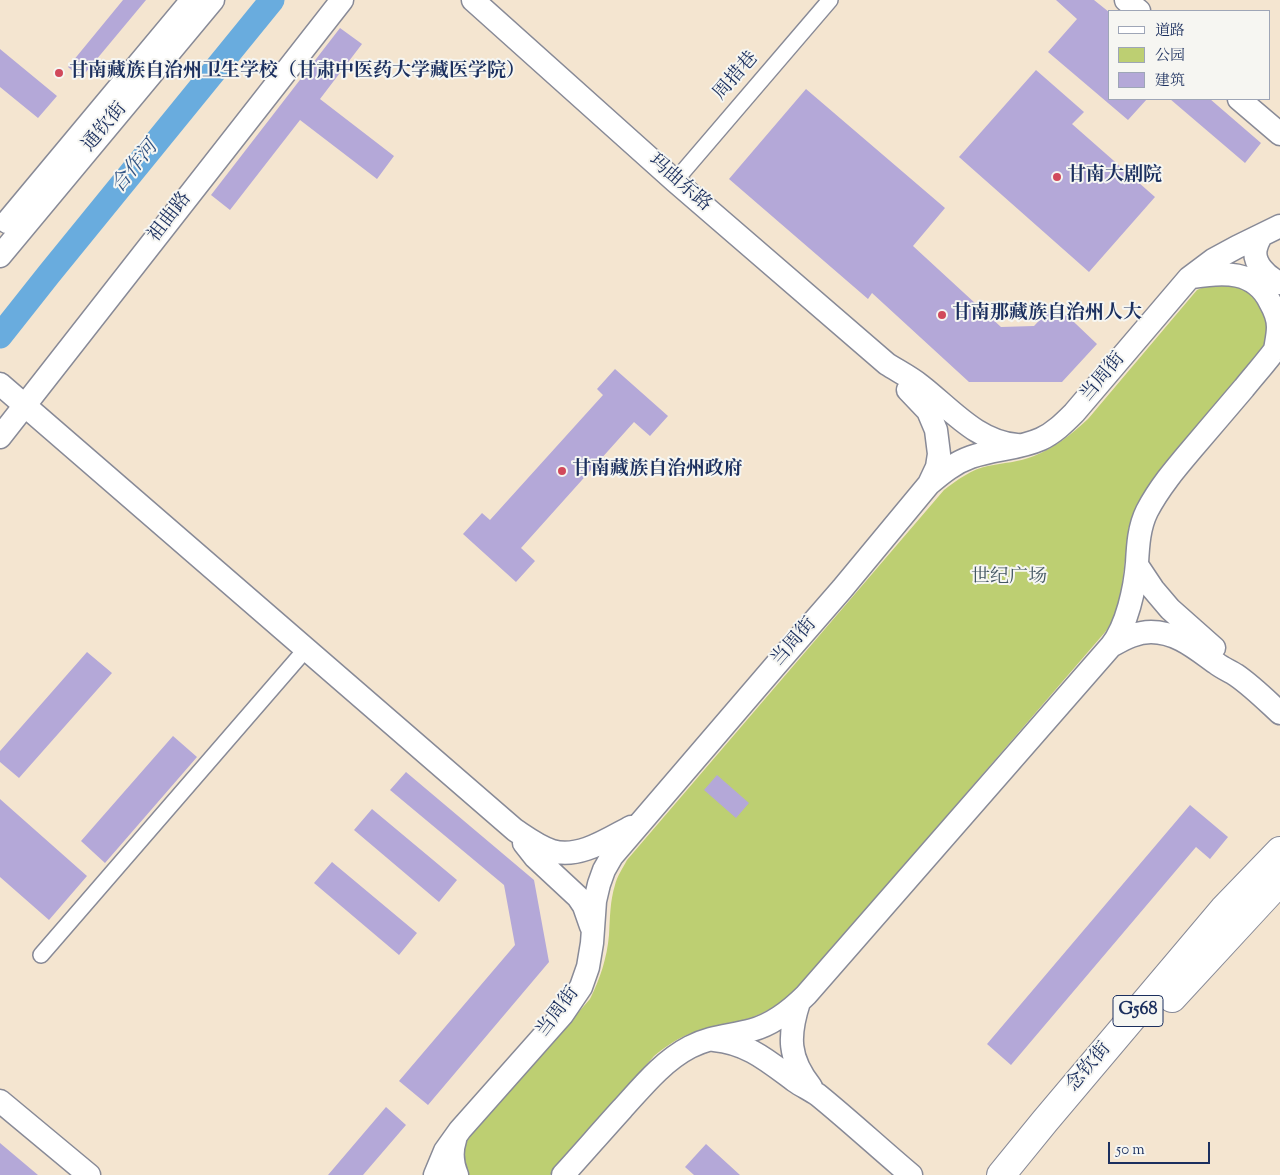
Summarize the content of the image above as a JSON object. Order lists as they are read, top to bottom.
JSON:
{
  "streets": {
    "highway": ["G568", "念钦街"],
    "main road": [
      "通钦街",
      "玛曲东路",
      "祖曲路",
      "当周街"
    ],
    "street": ["周措巷"]
  },
  "crossings": [
    ["周措巷", "玛曲东路"]
  ],
  "water": ["合作河"],
  "parks": ["世纪广场"],
  "places": [
    "甘南藏族自治州卫生学校（甘肃中医药大学藏医学院）",
    "甘南大剧院",
    "甘南那藏族自治州人大",
    "甘南藏族自治州政府"
  ],
  "legend": ["道路", "公园", "建筑"],
  "scale_bar": "50 m"
}
